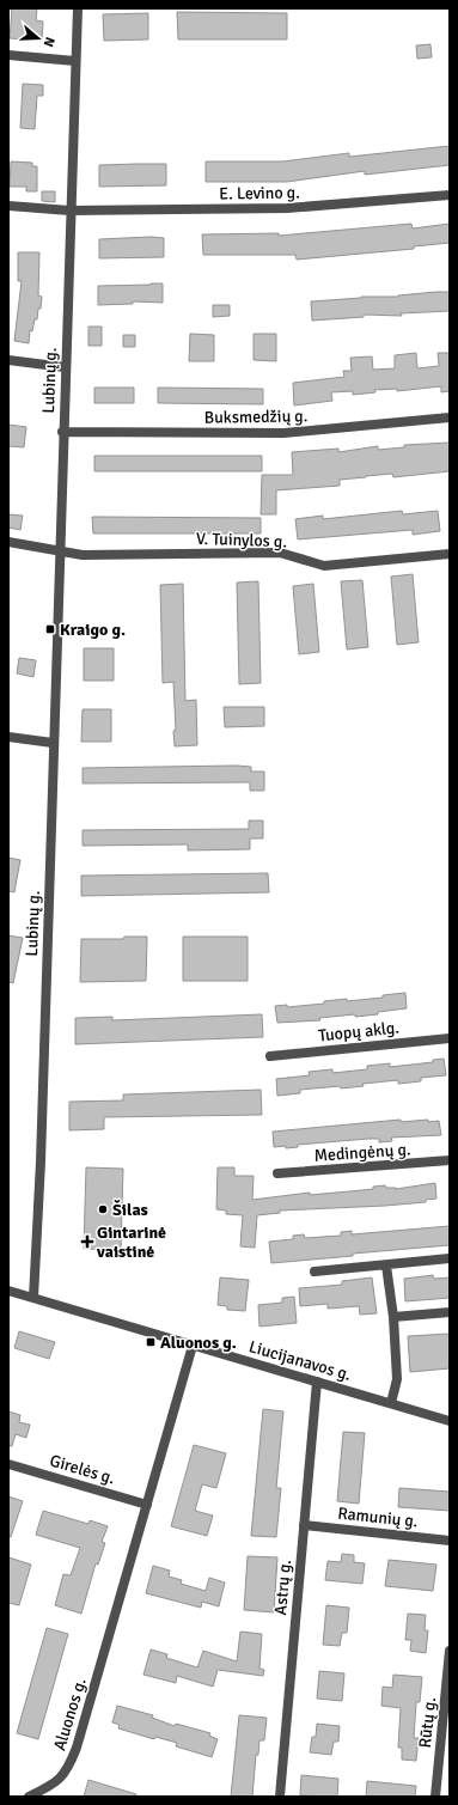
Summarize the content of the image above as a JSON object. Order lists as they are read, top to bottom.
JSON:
{
  "streets": {
    "street": [
      "E. Levino g.",
      "Lubinų g.",
      "Buksmedžių g.",
      "V. Tuinylos g.",
      "Tuopų aklg.",
      "Medingėnų g.",
      "Liucijanavos g.",
      "Girelės g.",
      "Ramunių g.",
      "Astrų g.",
      "Aluonos g.",
      "Rūtų g."
    ]
  },
  "crossings": [
    ["E. Levino g.", "Lubinų g."],
    ["Lubinų g.", "Buksmedžių g."],
    ["Lubinų g.", "V. Tuinylos g."],
    ["Lubinų g.", "Liucijanavos g."],
    ["Liucijanavos g.", "Astrų g."],
    ["Liucijanavos g.", "Aluonos g."],
    ["Girelės g.", "Aluonos g."],
    ["Ramunių g.", "Astrų g."]
  ],
  "places": {
    "transit": ["Kraigo g.", "Aluonos g."],
    "other": ["Šilas"],
    "health": ["Gintarinė vaistinė"]
  },
  "north": "right"
}
